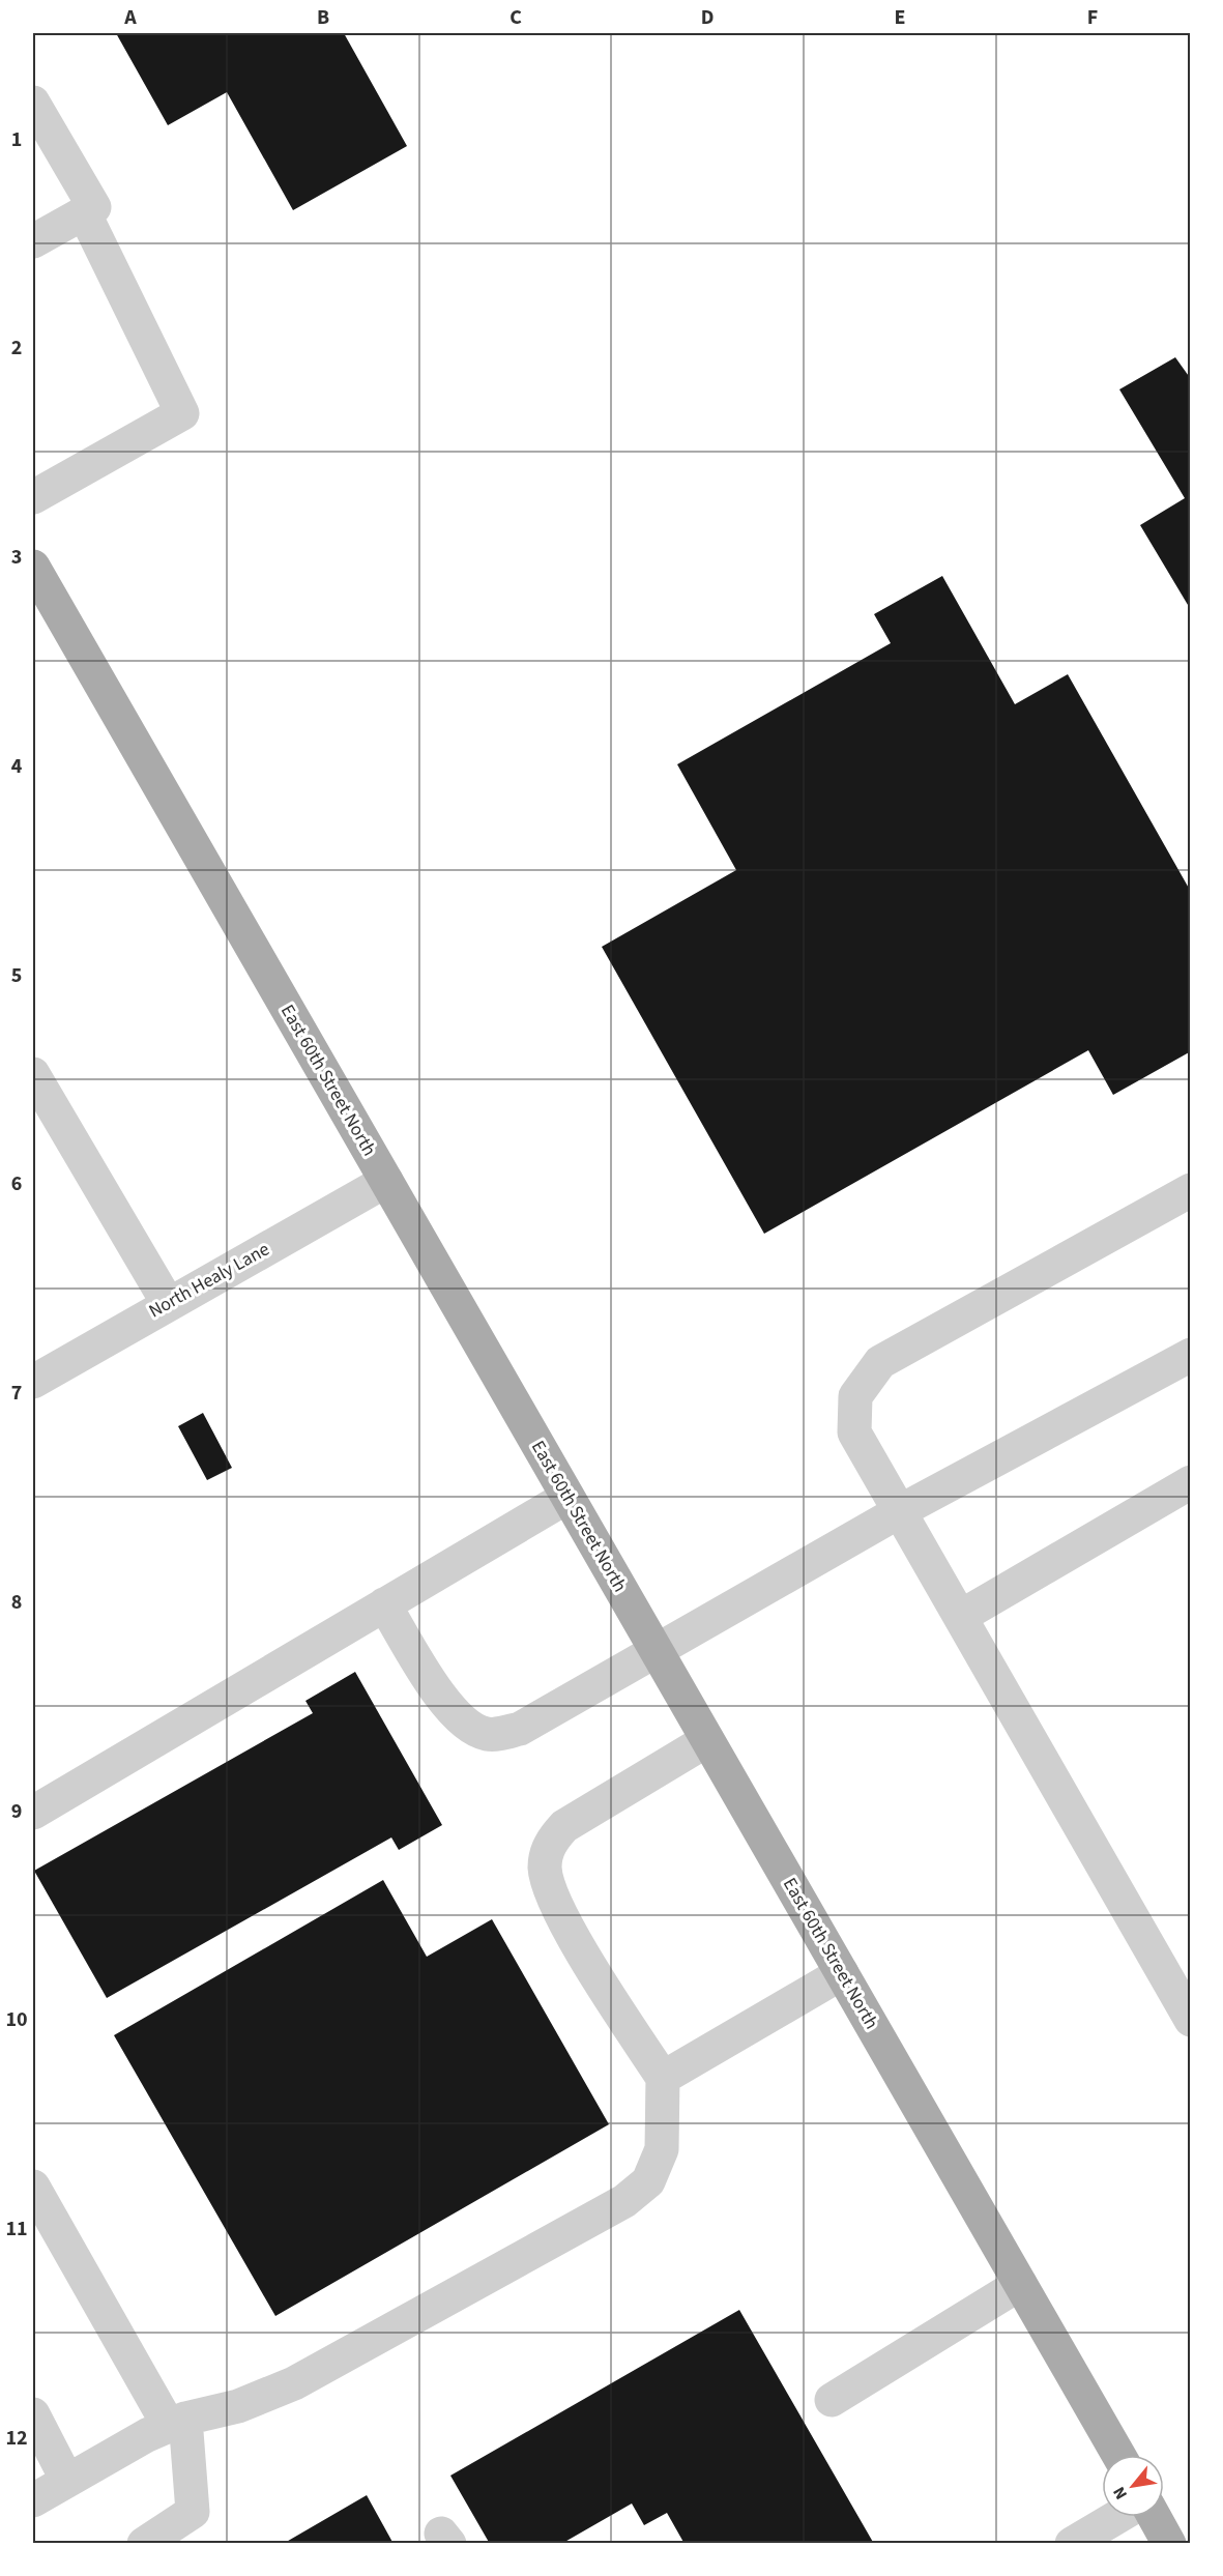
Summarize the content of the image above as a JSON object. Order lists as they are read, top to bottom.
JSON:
{
  "streets": {
    "main road": ["East 60th Street North"],
    "street": ["North Healy Lane"]
  },
  "crossings": [
    ["East 60th Street North", "North Healy Lane"]
  ],
  "north": "bottom left",
  "grid": {
    "columns": [
      "A",
      "B",
      "C",
      "D",
      "E",
      "F"
    ],
    "rows": [
      "1",
      "2",
      "3",
      "4",
      "5",
      "6",
      "7",
      "8",
      "9",
      "10",
      "11",
      "12"
    ]
  }
}
